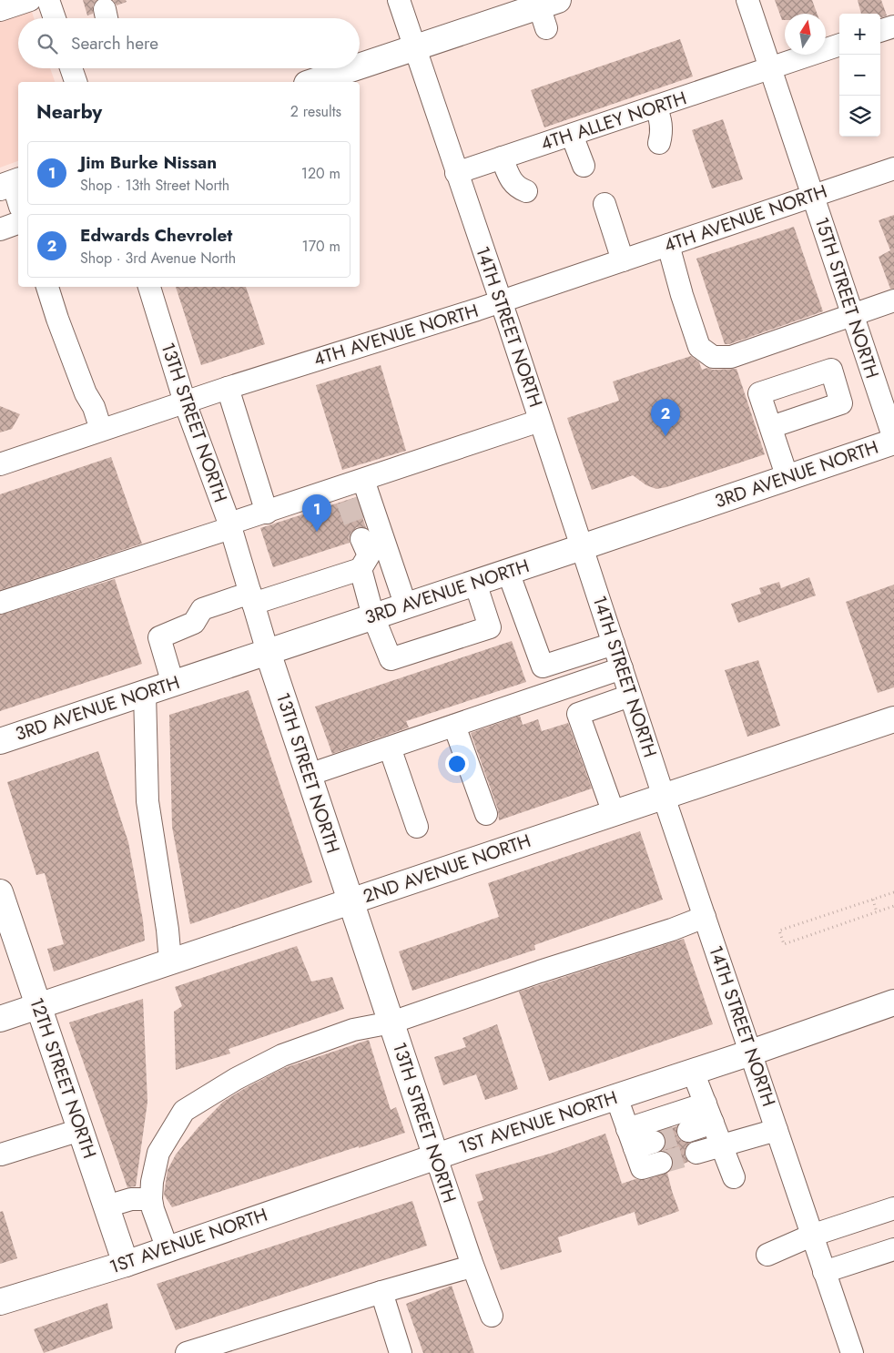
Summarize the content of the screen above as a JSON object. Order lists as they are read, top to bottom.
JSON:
{
  "streets": {
    "main road": [
      "13TH STREET NORTH",
      "3RD AVENUE NORTH",
      "2ND AVENUE NORTH",
      "12TH STREET NORTH",
      "1ST AVENUE NORTH"
    ],
    "street": [
      "4TH ALLEY NORTH",
      "4TH AVENUE NORTH",
      "15TH STREET NORTH",
      "14TH STREET NORTH"
    ]
  },
  "crossings": [
    ["4TH ALLEY NORTH", "15TH STREET NORTH"],
    ["4TH ALLEY NORTH", "14TH STREET NORTH"],
    ["4TH AVENUE NORTH", "15TH STREET NORTH"],
    ["4TH AVENUE NORTH", "14TH STREET NORTH"],
    ["4TH AVENUE NORTH", "13TH STREET NORTH"],
    ["15TH STREET NORTH", "3RD AVENUE NORTH"],
    ["14TH STREET NORTH", "3RD AVENUE NORTH"],
    ["14TH STREET NORTH", "2ND AVENUE NORTH"],
    ["14TH STREET NORTH", "1ST AVENUE NORTH"],
    ["13TH STREET NORTH", "3RD AVENUE NORTH"],
    ["13TH STREET NORTH", "2ND AVENUE NORTH"],
    ["13TH STREET NORTH", "1ST AVENUE NORTH"],
    ["2ND AVENUE NORTH", "12TH STREET NORTH"],
    ["12TH STREET NORTH", "1ST AVENUE NORTH"]
  ],
  "north": "top",
  "page": {
    "map_buttons": ["+", "−"],
    "search": "Search here",
    "heading": ["Nearby", "2 results"],
    "list": [
      {
        "mark": "1",
        "name": "Jim Burke Nissan",
        "note": "Shop · 13th Street North",
        "value": "120 m"
      },
      {
        "mark": "2",
        "name": "Edwards Chevrolet",
        "note": "Shop · 3rd Avenue North",
        "value": "170 m"
      }
    ],
    "pins": ["2", "1"]
  }
}
